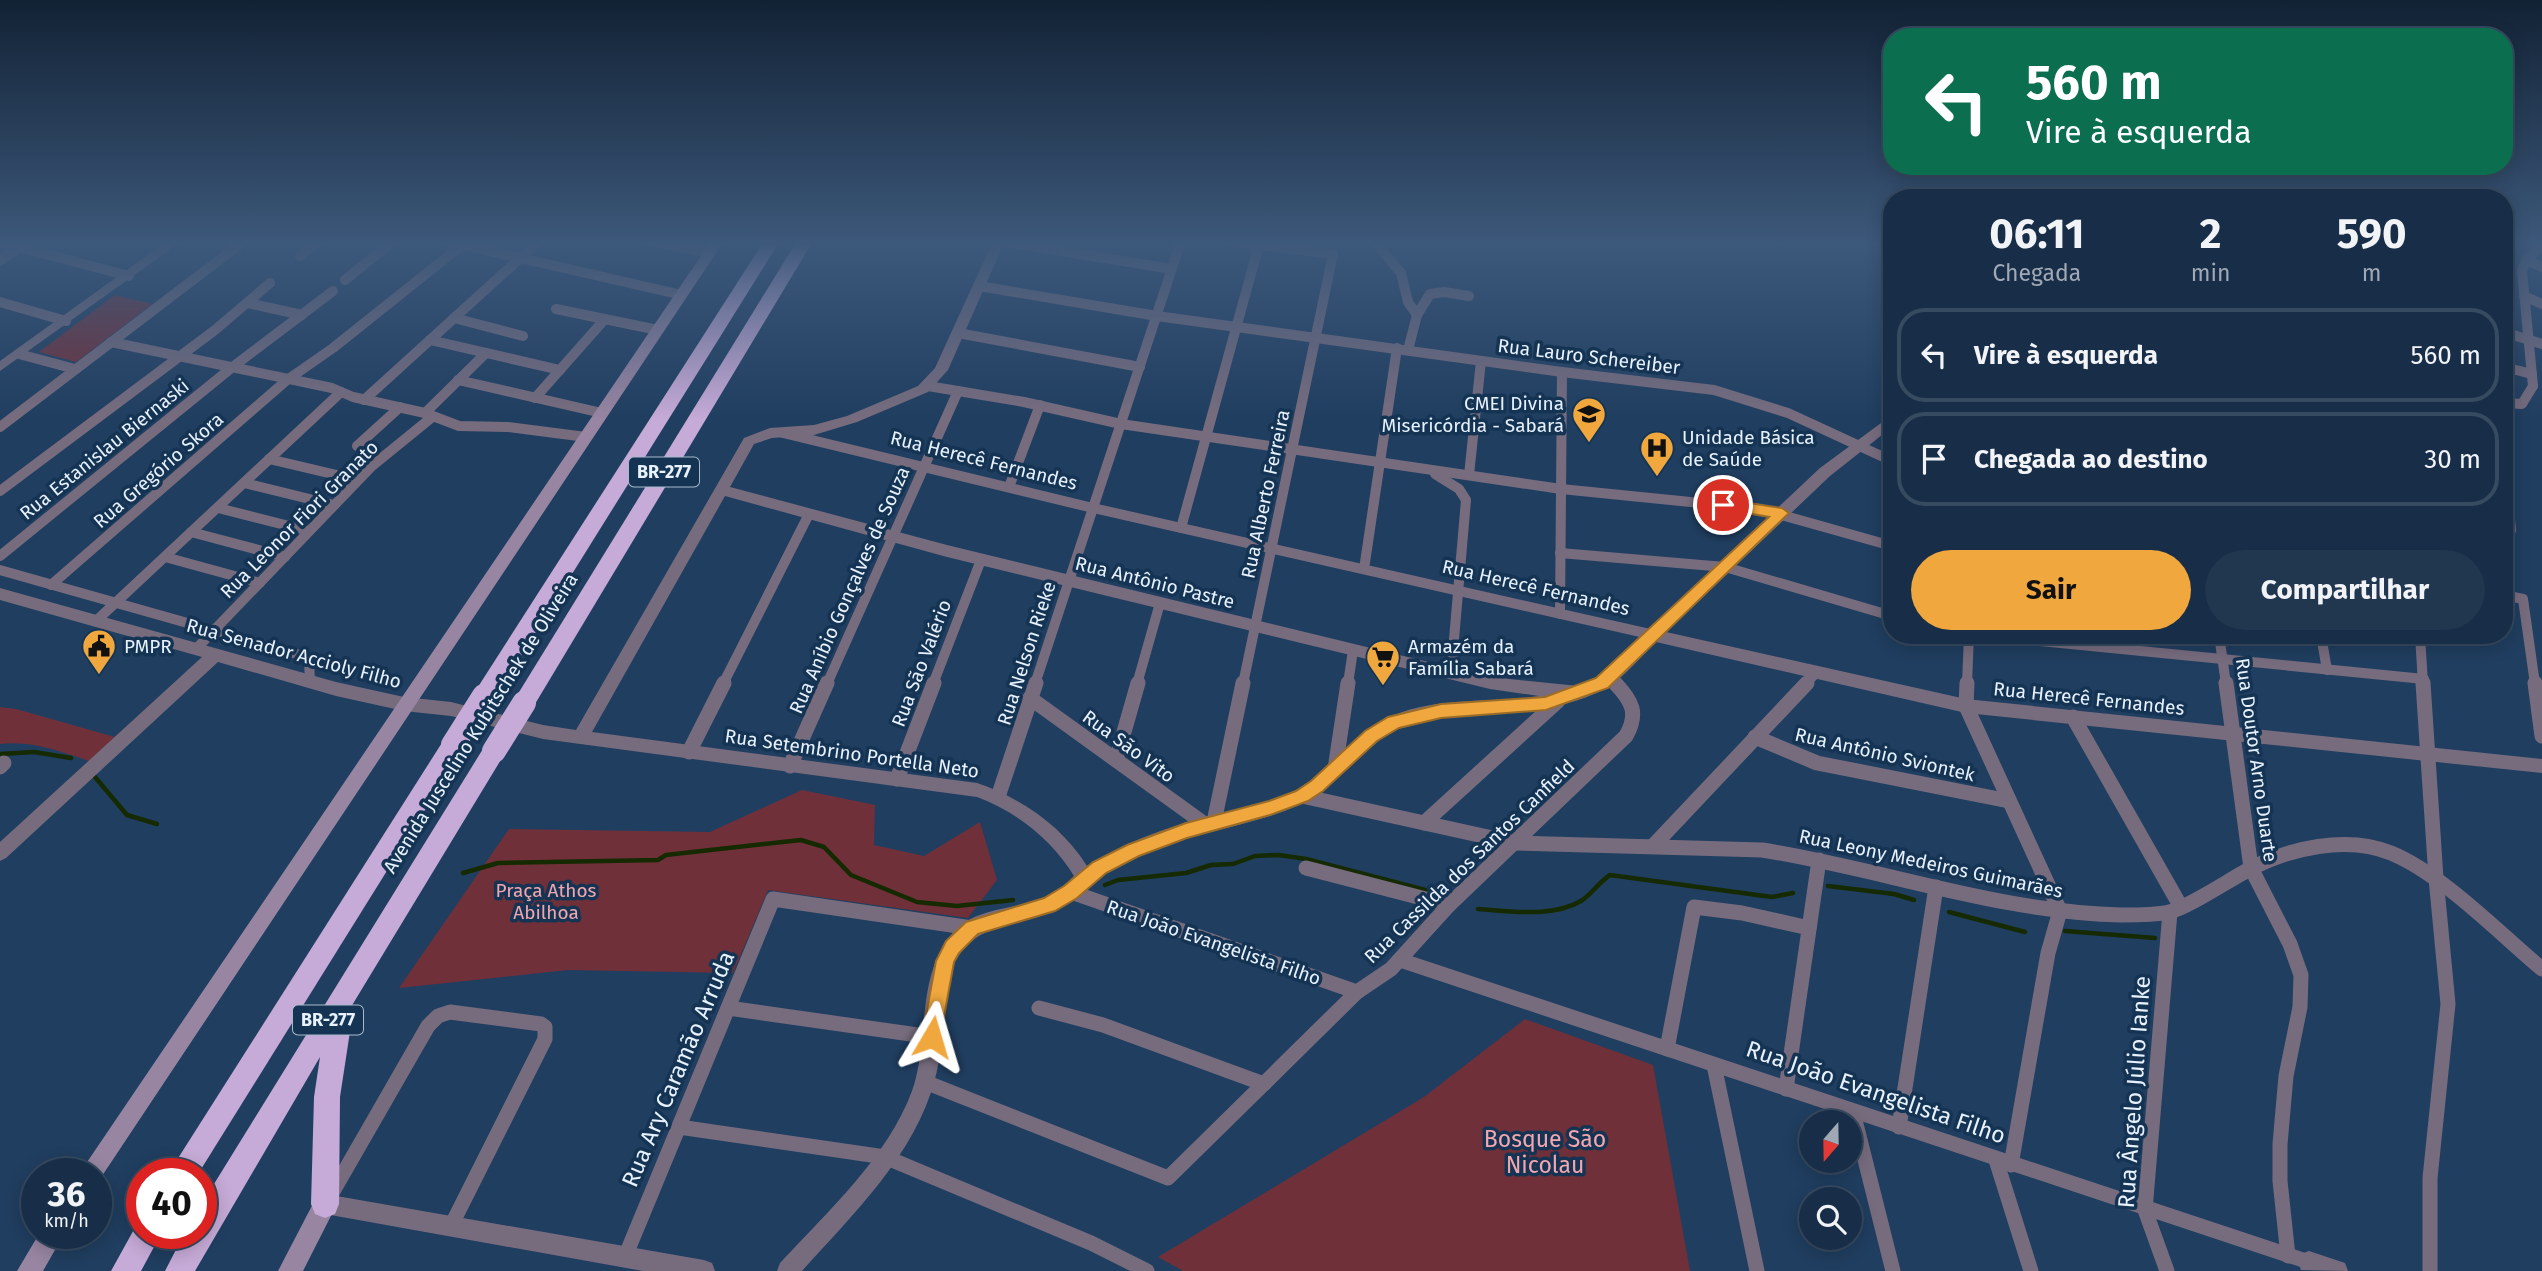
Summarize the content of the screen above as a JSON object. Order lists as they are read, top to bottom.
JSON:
{
  "streets": {
    "highway": ["BR-277", "Avenida Juscelino Kubitschek de Oliveira"],
    "street": [
      "Rua Lauro Schereiber",
      "Rua Estanislau Biernaski",
      "Rua Herecê Fernandes",
      "Rua Gregório Skora",
      "Rua Alberto Ferreira",
      "Rua Leonor Fiori Granato",
      "Rua Antônio Pastre",
      "Rua Aníbio Gonçalves de Souza",
      "Rua Senador Accioly Filho",
      "Rua Nelson Rieke",
      "Rua São Valério",
      "Rua São Vito",
      "Rua Setembrino Portella Neto",
      "Rua Antônio Sviontek",
      "Rua Doutor Arno Duarte",
      "Rua Cassilda dos Santos Canfield",
      "Rua Leony Medeiros Guimarães",
      "Rua João Evangelista Filho",
      "Rua Ary Caramão Arruda",
      "Rua Ângelo Júlio Ianke"
    ]
  },
  "crossings": [
    ["Rua Lauro Schereiber", "Rua Alberto Ferreira"],
    ["Rua Lauro Schereiber", "Rua Nelson Rieke"],
    ["Rua Herecê Fernandes", "Rua Alberto Ferreira"],
    ["Rua Herecê Fernandes", "Rua Aníbio Gonçalves de Souza"],
    ["Rua Herecê Fernandes", "Rua Nelson Rieke"],
    ["Rua Herecê Fernandes", "Rua Doutor Arno Duarte"],
    ["Rua Alberto Ferreira", "Rua Antônio Pastre"],
    ["Rua Alberto Ferreira", "Rua São Vito"],
    ["Rua Leonor Fiori Granato", "Rua Senador Accioly Filho"],
    ["Rua Antônio Pastre", "Rua Aníbio Gonçalves de Souza"],
    ["Rua Antônio Pastre", "Rua Nelson Rieke"],
    ["Rua Antônio Pastre", "Rua São Valério"],
    ["Rua Aníbio Gonçalves de Souza", "Rua Setembrino Portella Neto"],
    ["Rua Senador Accioly Filho", "Rua Setembrino Portella Neto"],
    ["Rua Nelson Rieke", "Rua São Vito"],
    ["Rua Nelson Rieke", "Rua Setembrino Portella Neto"],
    ["Rua São Valério", "Rua Setembrino Portella Neto"],
    ["Rua Doutor Arno Duarte", "Rua Leony Medeiros Guimarães"],
    ["Rua Doutor Arno Duarte", "Rua João Evangelista Filho"],
    ["Rua Cassilda dos Santos Canfield", "Rua Leony Medeiros Guimarães"],
    ["Rua Cassilda dos Santos Canfield", "Rua João Evangelista Filho"],
    ["Rua Leony Medeiros Guimarães", "Rua Ângelo Júlio Ianke"],
    ["Rua João Evangelista Filho", "Rua Ângelo Júlio Ianke"]
  ],
  "parks": ["Praça Athos Abilhoa", "Bosque São Nicolau"],
  "places": {
    "school or university": ["CMEI Divina Misericórdia - Sabará"],
    "hospital": ["Unidade Básica de Saúde"],
    "public building": ["PMPR"],
    "supermarket": ["Armazém da Família Sabará"]
  },
  "north": "bottom",
  "page": {
    "turn": ["560 m", "Vire à esquerda"],
    "eta": [
      "06:11",
      "Chegada",
      "2",
      "min",
      "590",
      "m"
    ],
    "list": [
      {
        "name": "Vire à esquerda",
        "value": "560 m"
      },
      {
        "name": "Chegada ao destino",
        "value": "30 m"
      }
    ],
    "buttons": ["Sair", "Compartilhar"],
    "speed": "36 km/h",
    "limit": "40"
  }
}
